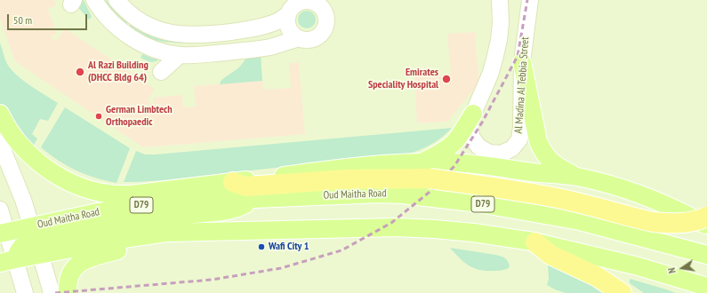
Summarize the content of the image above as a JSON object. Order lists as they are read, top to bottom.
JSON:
{
  "streets": {
    "main road": ["Oud Maitha Road", "D79"],
    "street": ["Al Madina Al Tebbia Street"]
  },
  "places": [
    "Al Razi Building (DHCC Bldg 64)",
    "Emirates Speciality Hospital",
    "German Limbtech Orthopaedic",
    "Wafi City 1"
  ],
  "scale_bar": "50 m",
  "north": "left"
}
